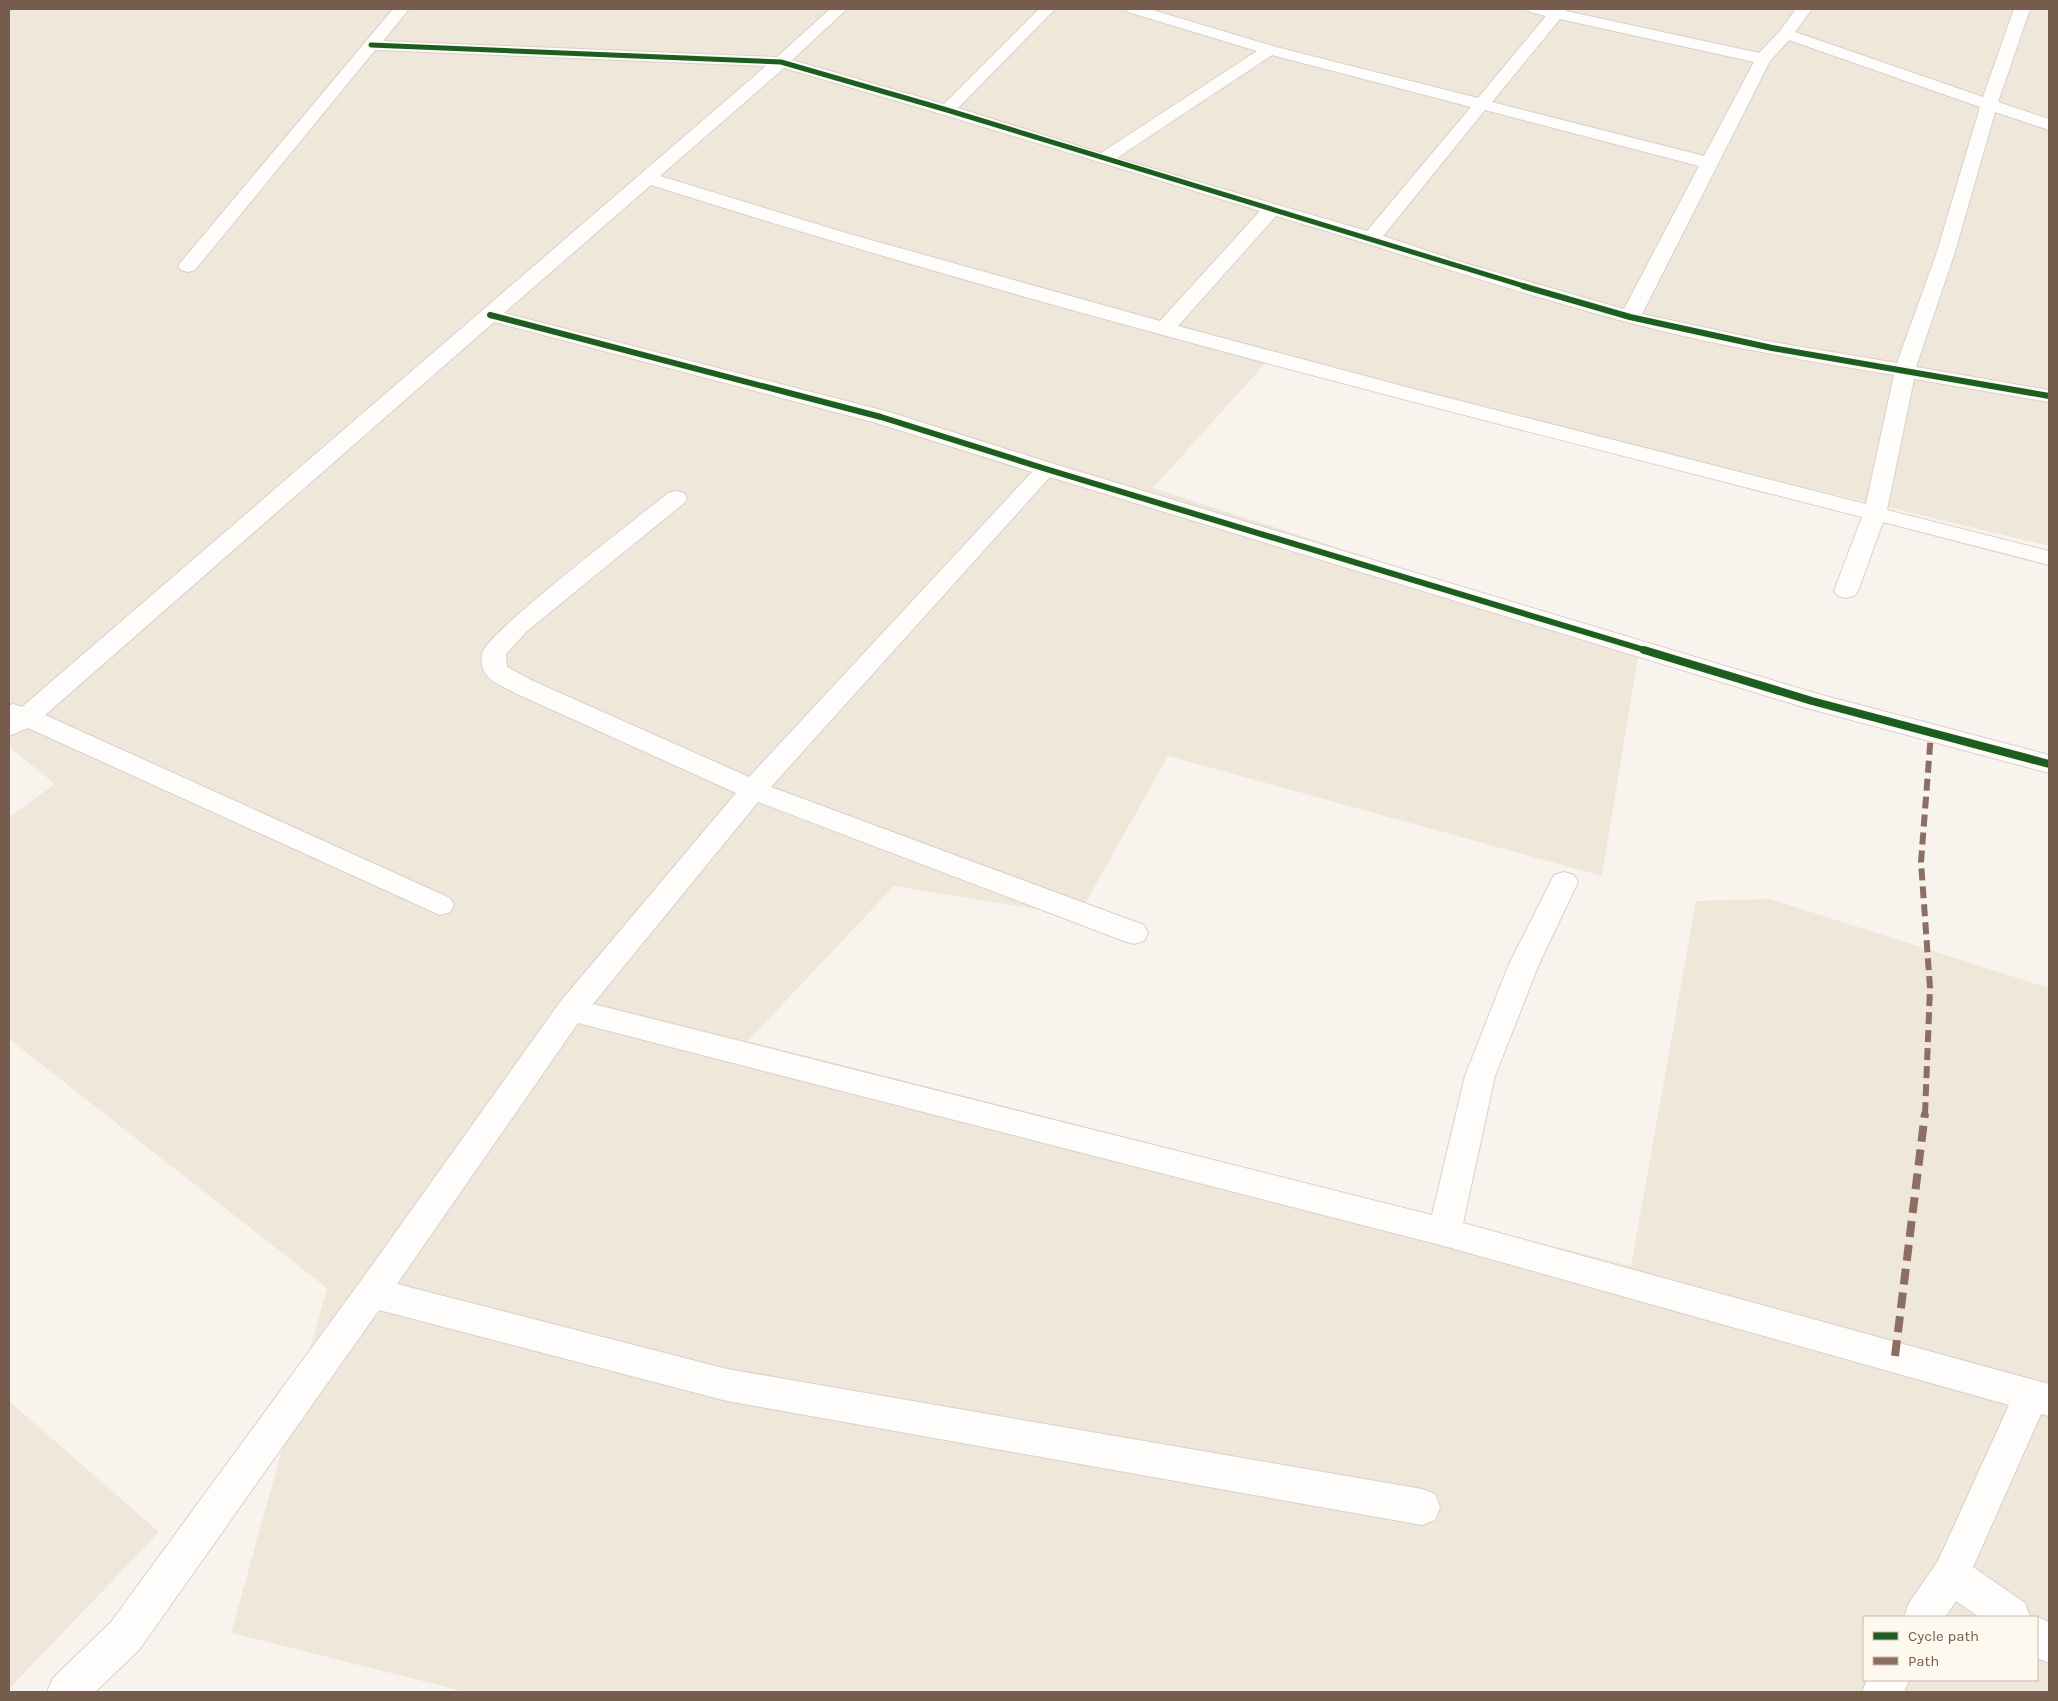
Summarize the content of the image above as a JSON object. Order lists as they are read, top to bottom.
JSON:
{
  "legend": ["Cycle path", "Path"]
}
